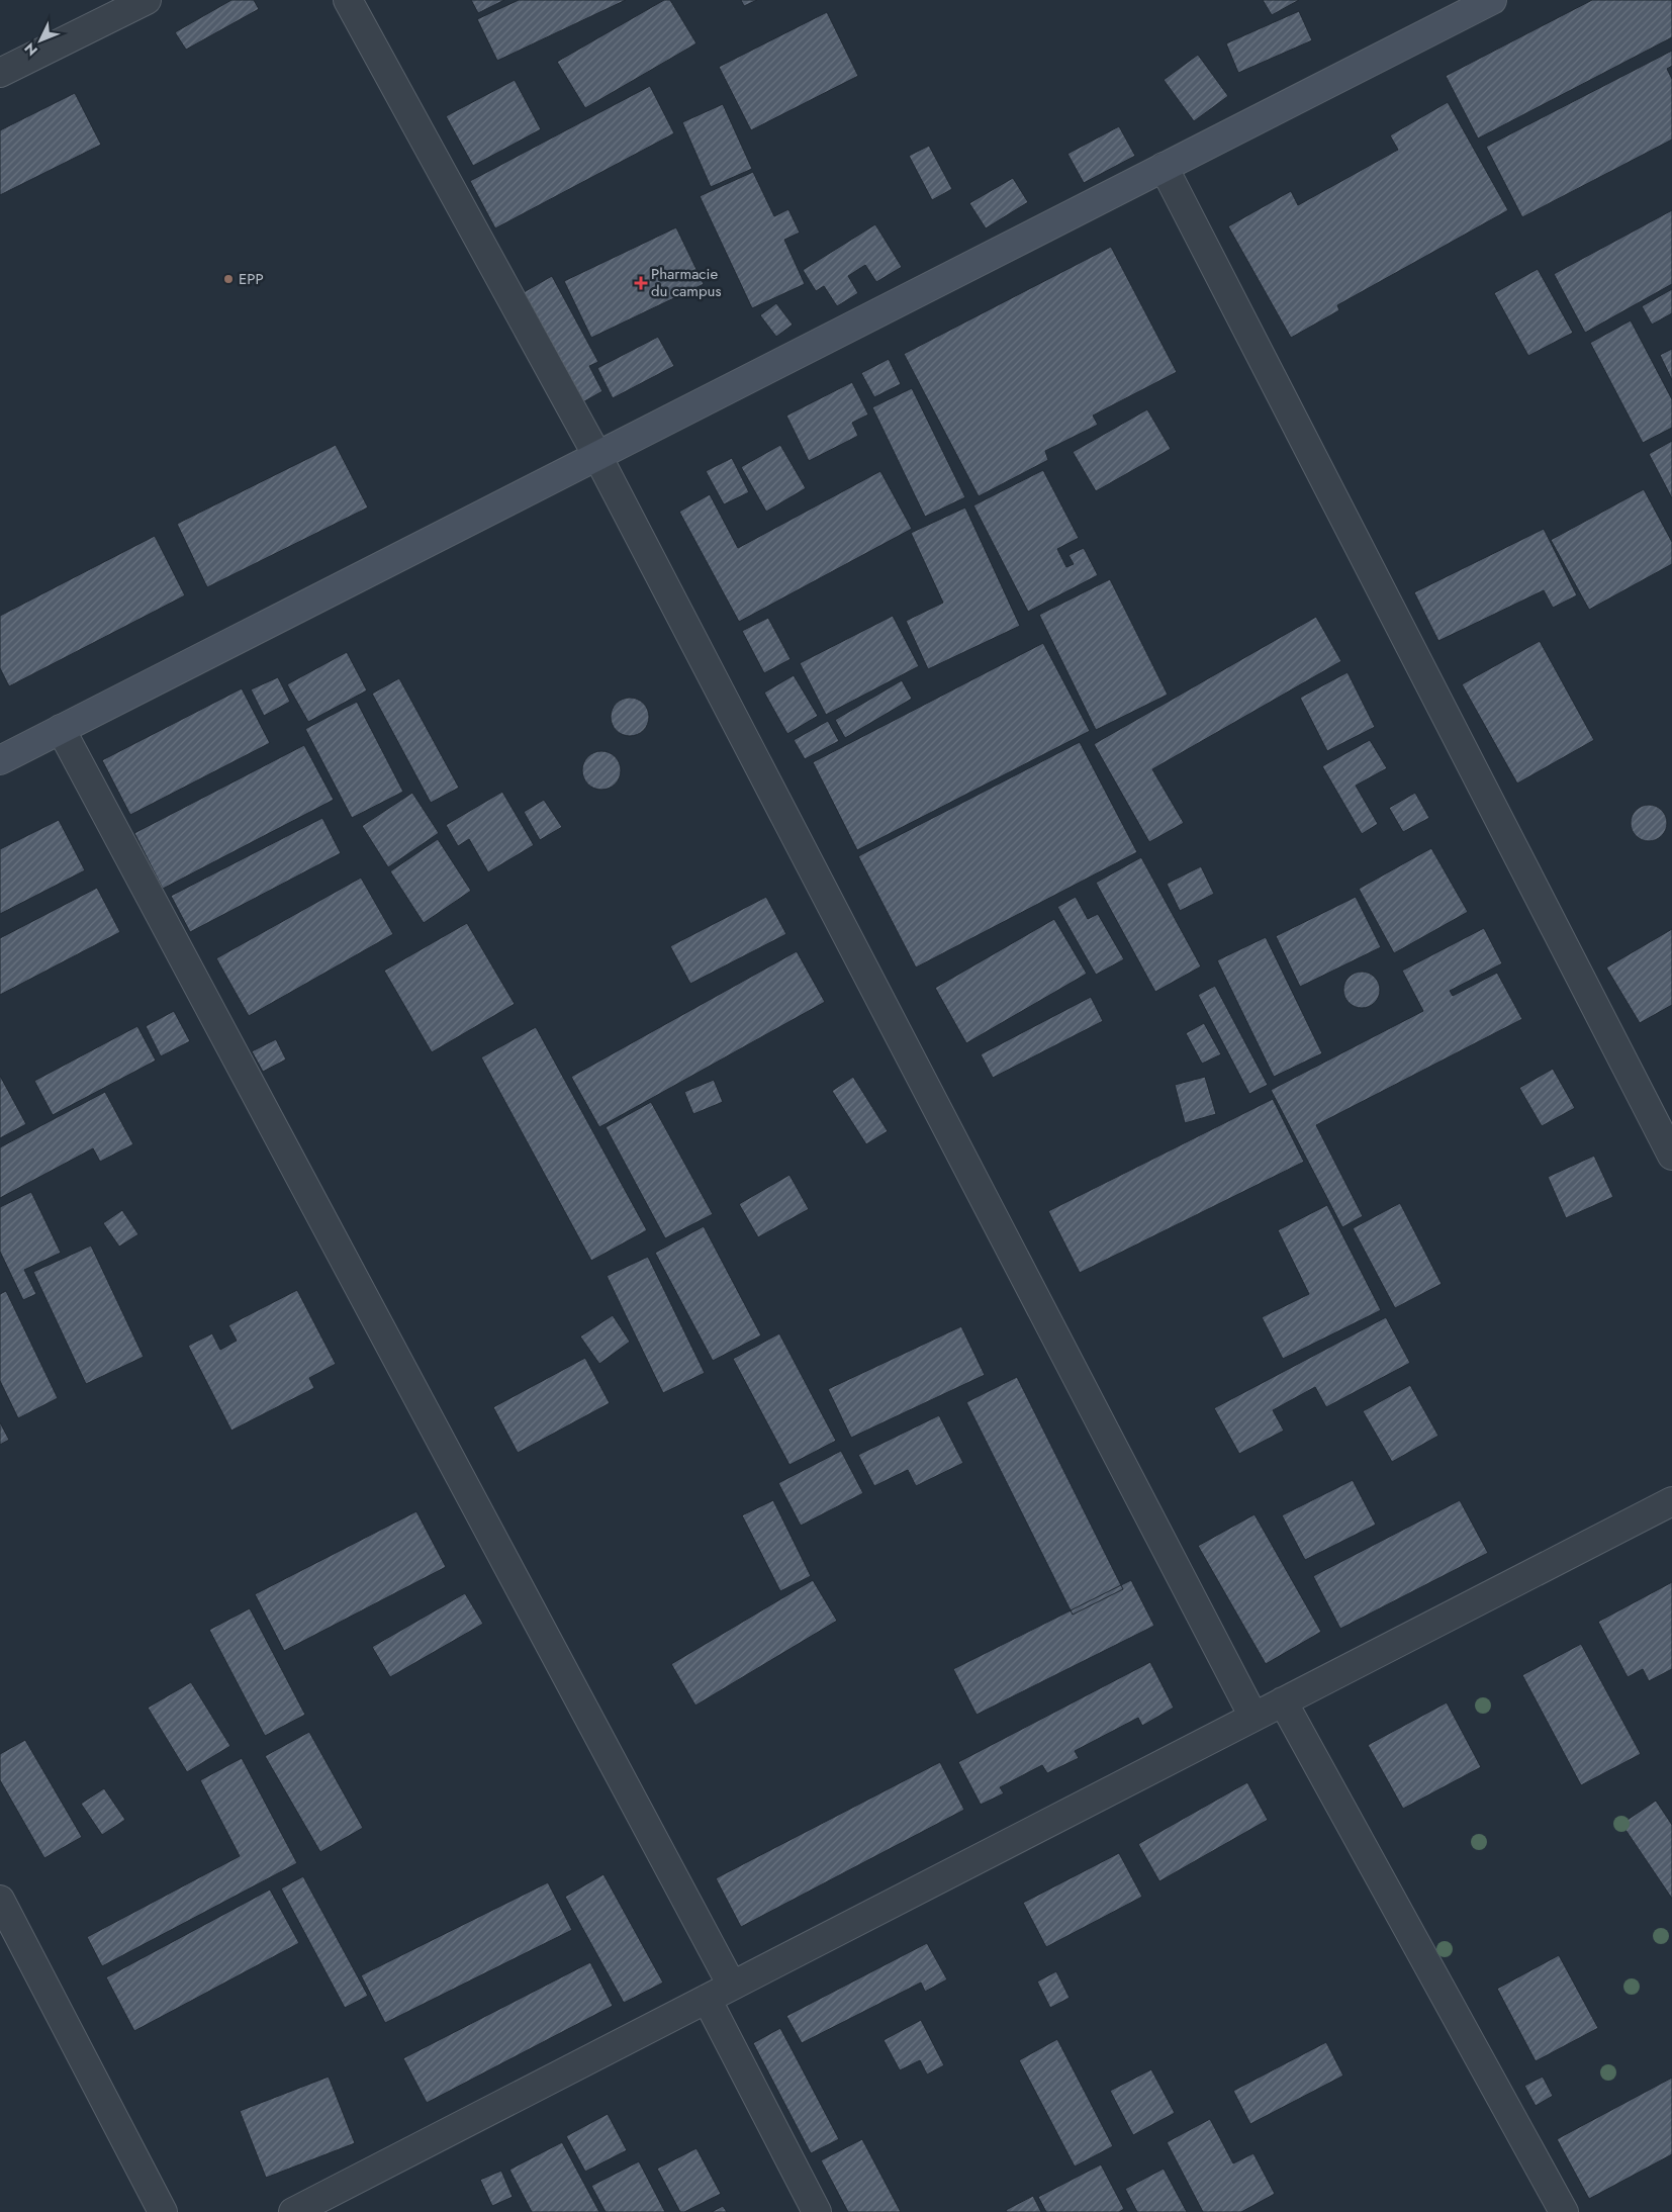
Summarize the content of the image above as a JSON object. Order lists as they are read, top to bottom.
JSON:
{
  "places": {
    "other": ["EPP"],
    "health": ["Pharmacie du campus"]
  },
  "north": "bottom left"
}
